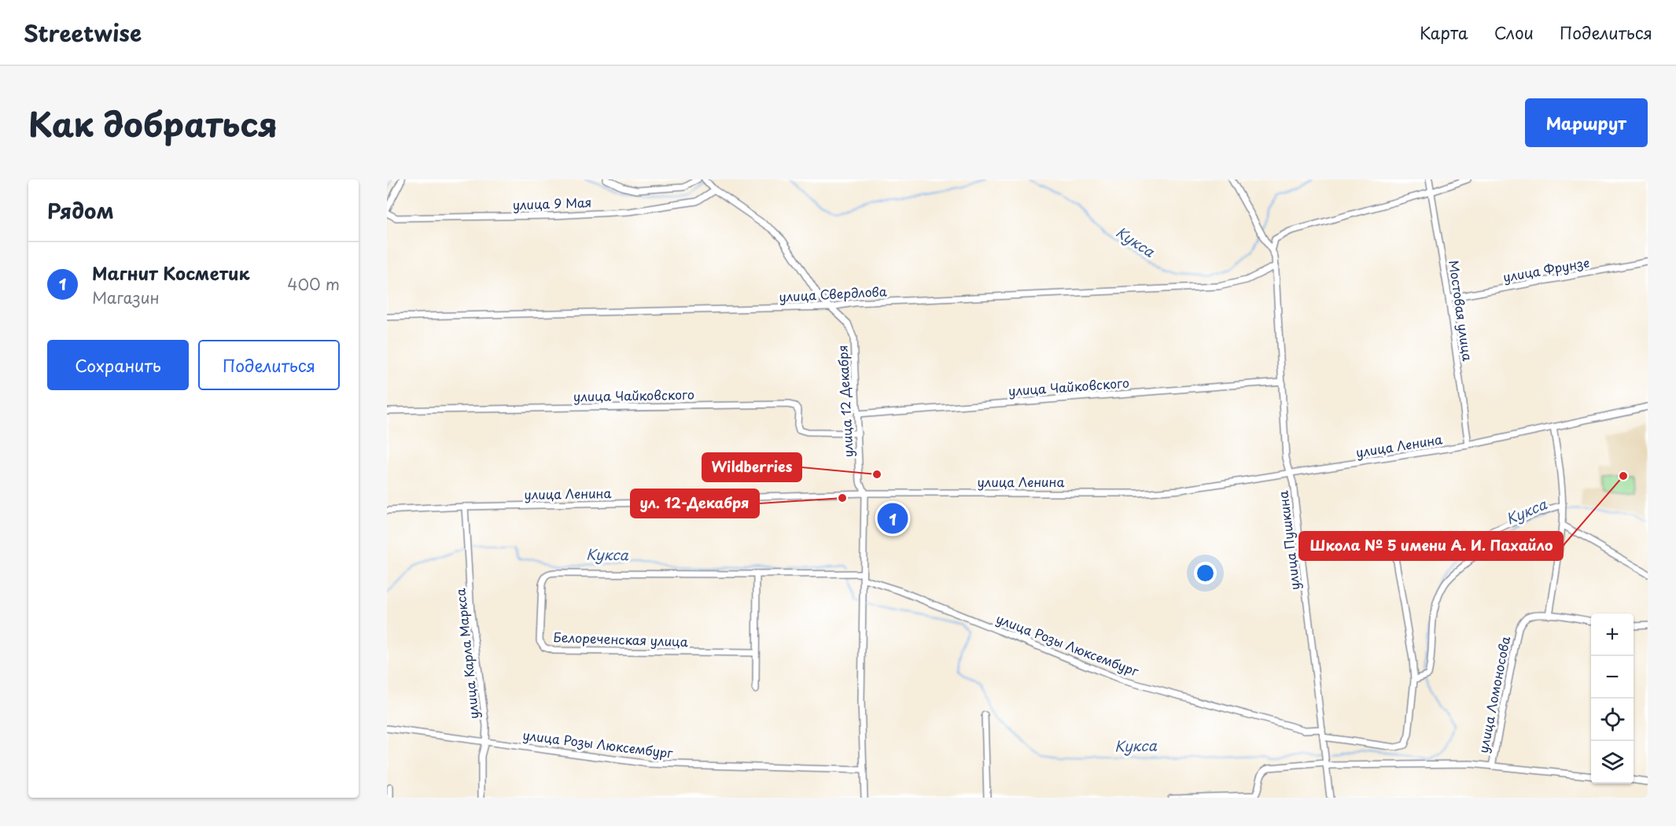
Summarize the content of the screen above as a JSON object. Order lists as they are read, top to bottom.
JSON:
{
  "streets": {
    "street": [
      "улица 9 Мая",
      "улица Фрунзе",
      "улица Свердлова",
      "Мостовая улица",
      "улица Чайковского",
      "улица 12 Декабря",
      "улица Ленина",
      "улица Пушкина",
      "Белореченская улица",
      "улица Розы Люксембург",
      "улица Карла Маркса",
      "улица Ломоносова"
    ]
  },
  "crossings": [
    ["улица 9 Мая", "улица 12 Декабря"],
    ["улица Фрунзе", "Мостовая улица"],
    ["улица Свердлова", "улица 12 Декабря"],
    ["улица Свердлова", "улица Пушкина"],
    ["Мостовая улица", "улица Ленина"],
    ["улица Чайковского", "улица 12 Декабря"],
    ["улица Чайковского", "улица Пушкина"],
    ["улица 12 Декабря", "улица Ленина"],
    ["улица 12 Декабря", "Белореченская улица"],
    ["улица 12 Декабря", "улица Розы Люксембург"],
    ["улица Ленина", "улица Пушкина"],
    ["улица Ленина", "улица Карла Маркса"],
    ["улица Пушкина", "улица Розы Люксембург"],
    ["Белореченская улица", "улица Розы Люксембург"],
    ["улица Розы Люксембург", "улица Карла Маркса"]
  ],
  "water": ["Кукса"],
  "places": ["Wildberries", "Школа № 5 имени А. И. Пахайло", "ул. 12-Декабря"],
  "page": {
    "header": "Streetwise",
    "nav": ["Карта", "Слои", "Поделиться"],
    "title": "Как добраться",
    "buttons": [
      "Маршрут",
      ["Сохранить", "Поделиться"]
    ],
    "heading": "Рядом",
    "list": [
      {
        "mark": "1",
        "name": "Магнит Косметик",
        "note": "Магазин",
        "value": "400 m"
      }
    ],
    "pins": "1",
    "map_buttons": ["+", "−"]
  }
}
